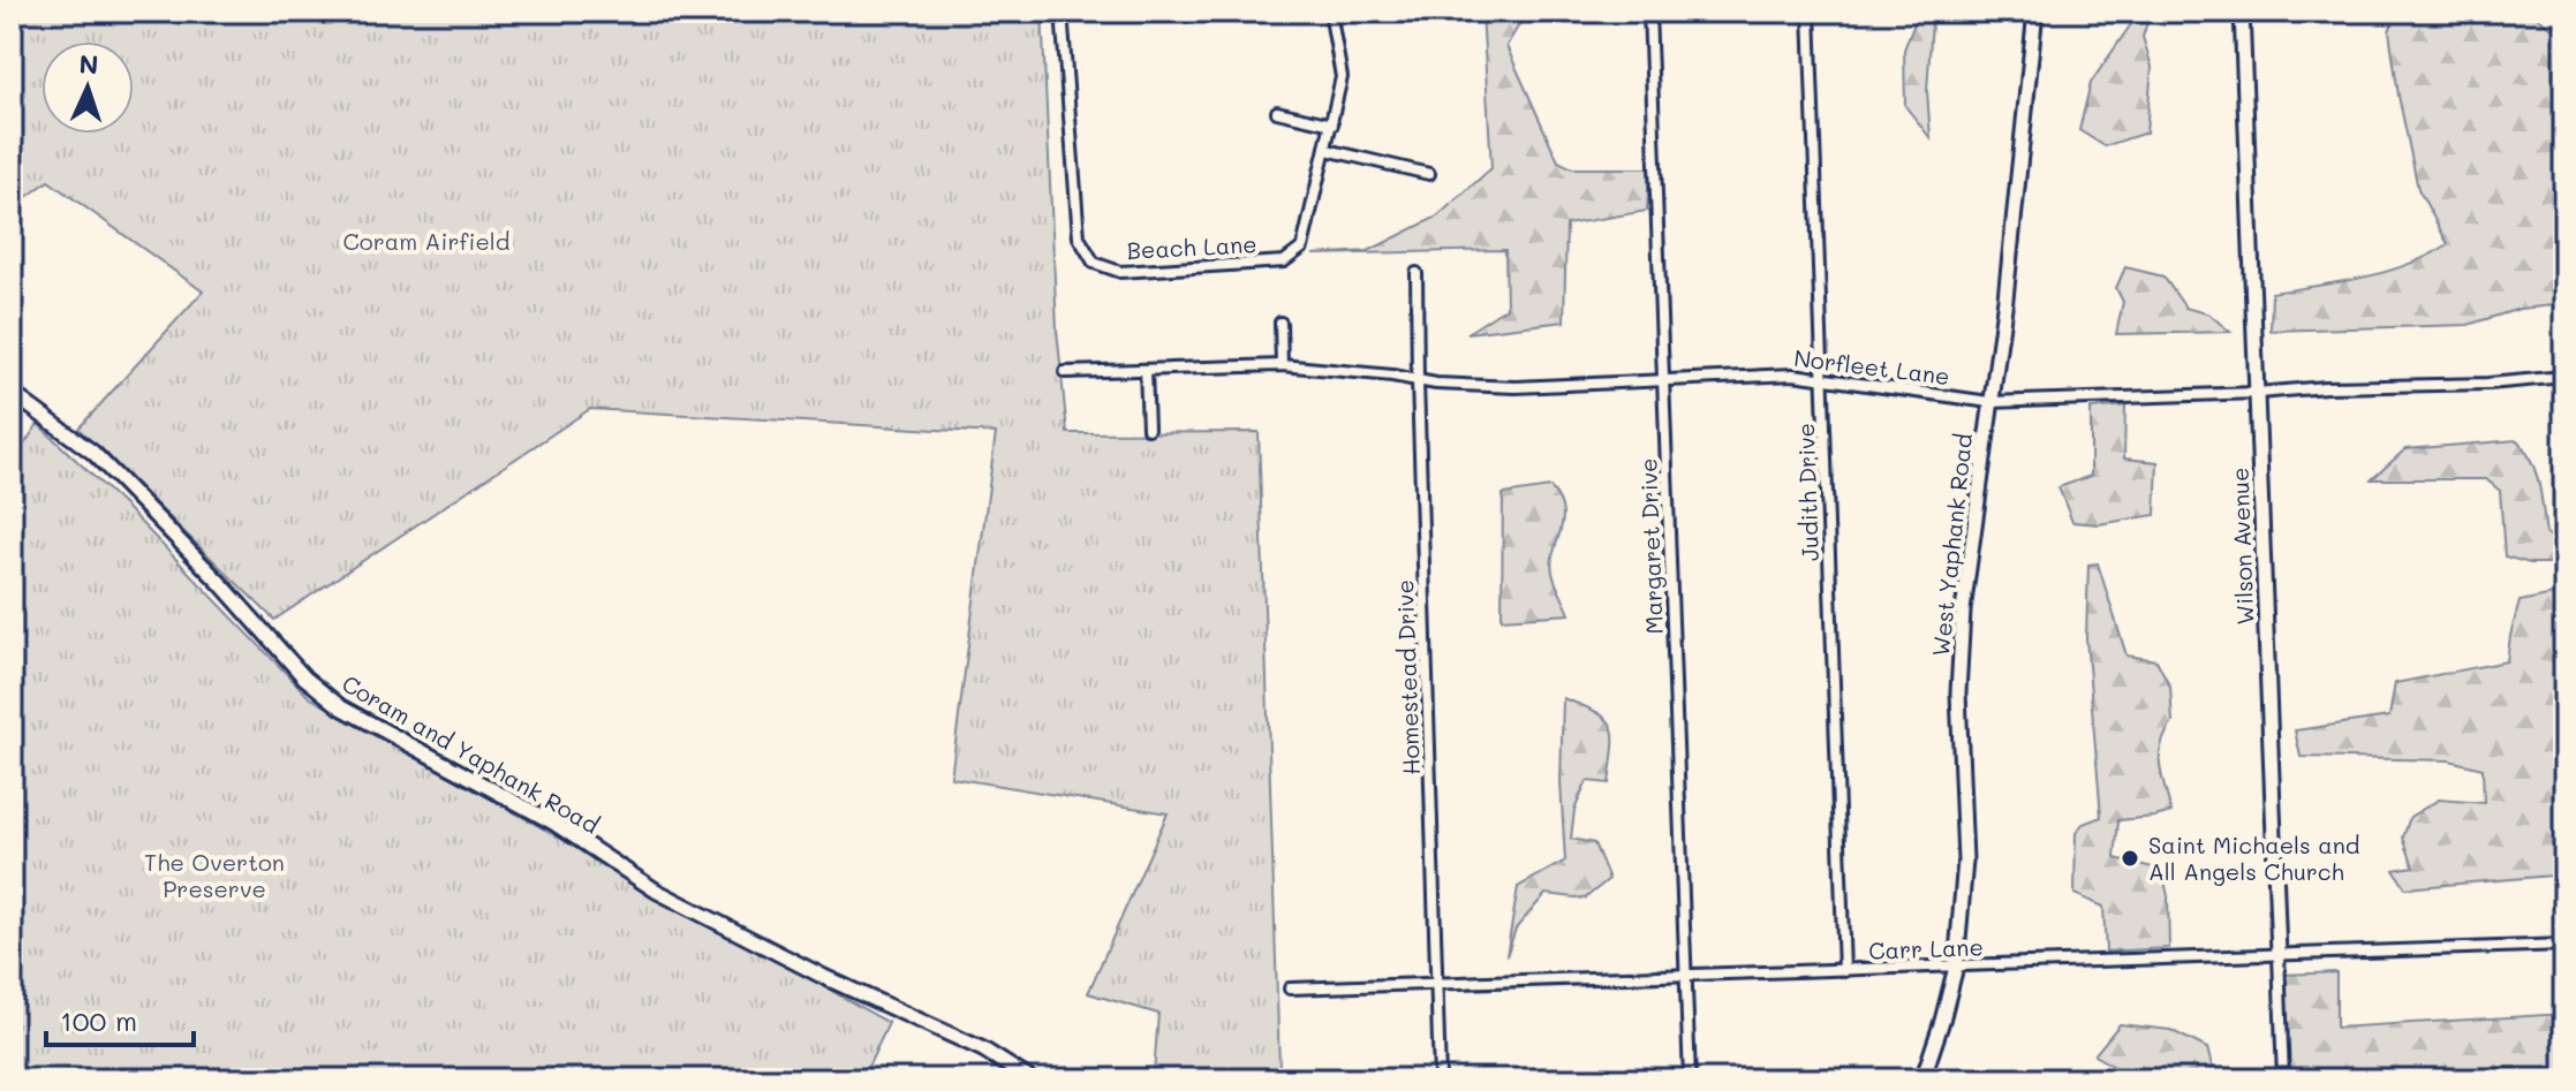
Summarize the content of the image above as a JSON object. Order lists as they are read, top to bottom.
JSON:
{
  "streets": {
    "street": [
      "Beach Lane",
      "Norfleet Lane",
      "Judith Drive",
      "West Yaphank Road",
      "Margaret Drive",
      "Wilson Avenue",
      "Homestead Drive",
      "Coram and Yaphank Road",
      "Carr Lane"
    ]
  },
  "crossings": [
    ["Norfleet Lane", "Judith Drive"],
    ["Norfleet Lane", "West Yaphank Road"],
    ["Norfleet Lane", "Margaret Drive"],
    ["Norfleet Lane", "Wilson Avenue"],
    ["Norfleet Lane", "Homestead Drive"],
    ["Judith Drive", "Carr Lane"],
    ["West Yaphank Road", "Carr Lane"],
    ["Margaret Drive", "Carr Lane"],
    ["Wilson Avenue", "Carr Lane"],
    ["Homestead Drive", "Carr Lane"]
  ],
  "parks": ["Coram Airfield", "The Overton Preserve"],
  "places": ["Saint Michaels and All Angels Church"],
  "scale_bar": "100 m",
  "north": "top"
}
